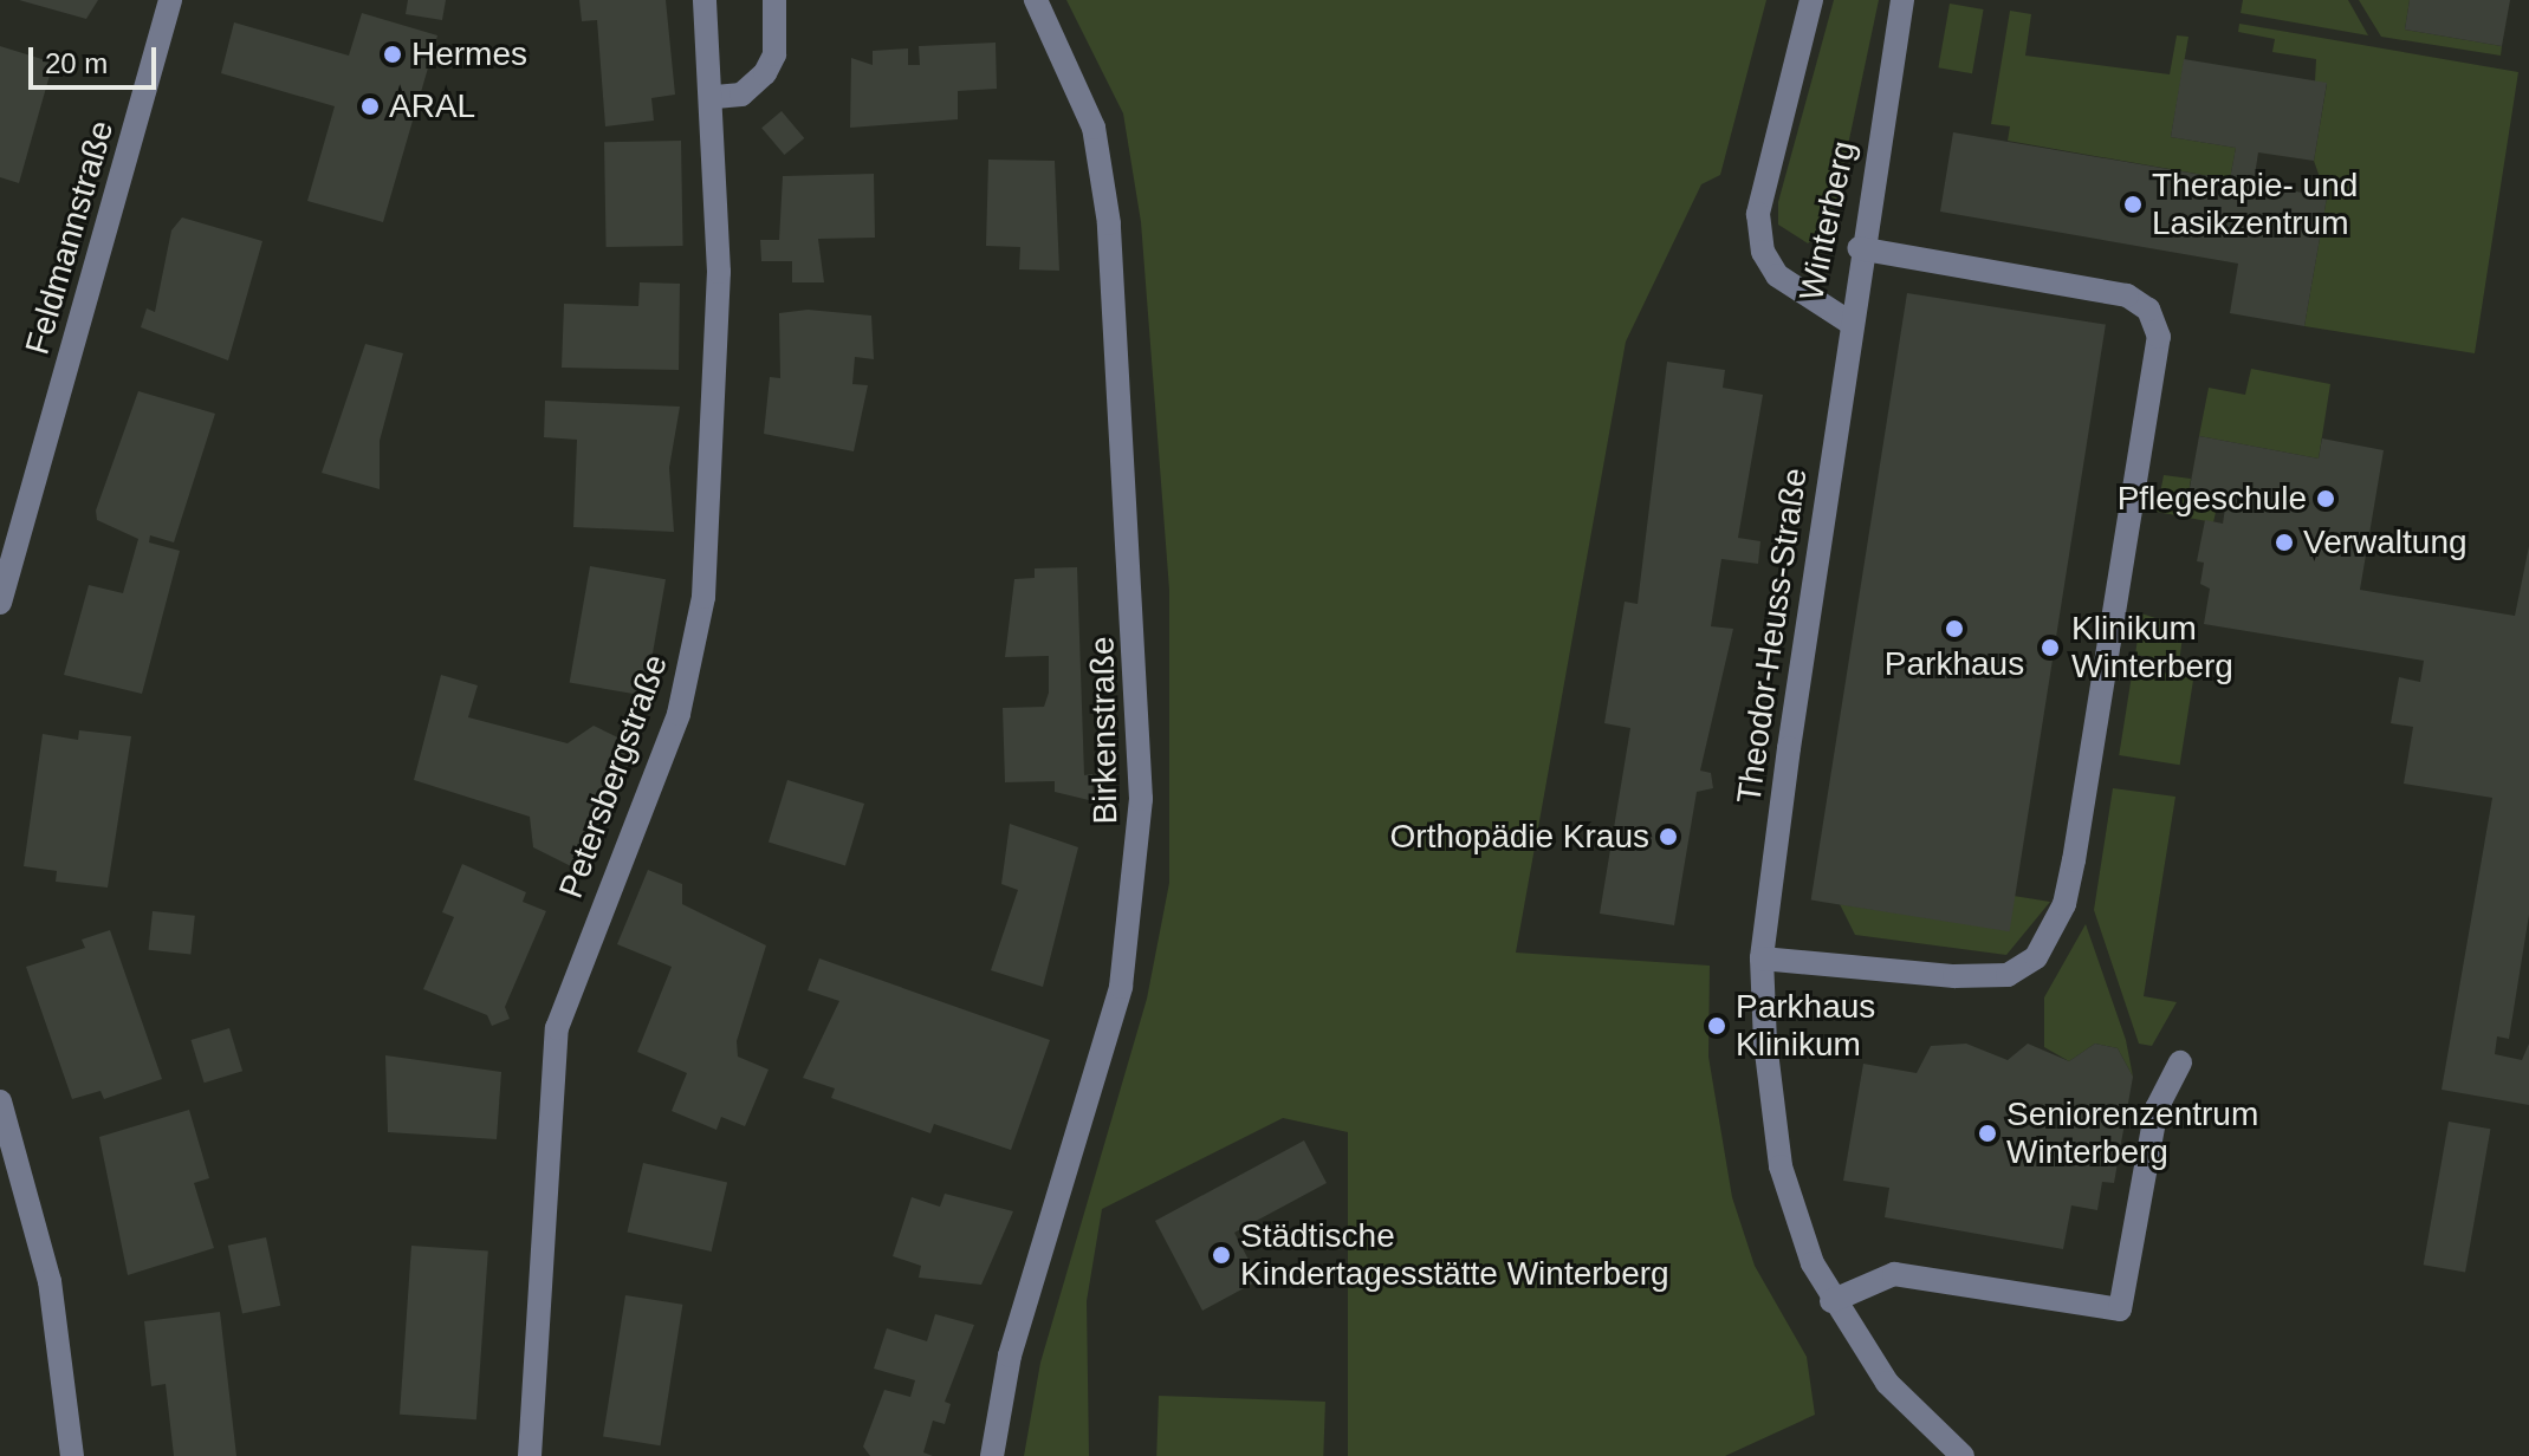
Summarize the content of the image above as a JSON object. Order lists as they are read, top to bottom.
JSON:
{
  "streets": {
    "street": [
      "Winterberg",
      "Feldmannstraße",
      "Theodor-Heuss-Straße",
      "Birkenstraße",
      "Petersbergstraße"
    ]
  },
  "crossings": [
    ["Winterberg", "Theodor-Heuss-Straße"]
  ],
  "places": [
    "Hermes",
    "ARAL",
    "Therapie- und Lasikzentrum",
    "Pflegeschule",
    "Verwaltung",
    "Parkhaus",
    "Klinikum Winterberg",
    "Orthopädie Kraus",
    "Parkhaus Klinikum",
    "Seniorenzentrum Winterberg",
    "Städtische Kindertagesstätte Winterberg"
  ],
  "scale_bar": "20 m"
}
